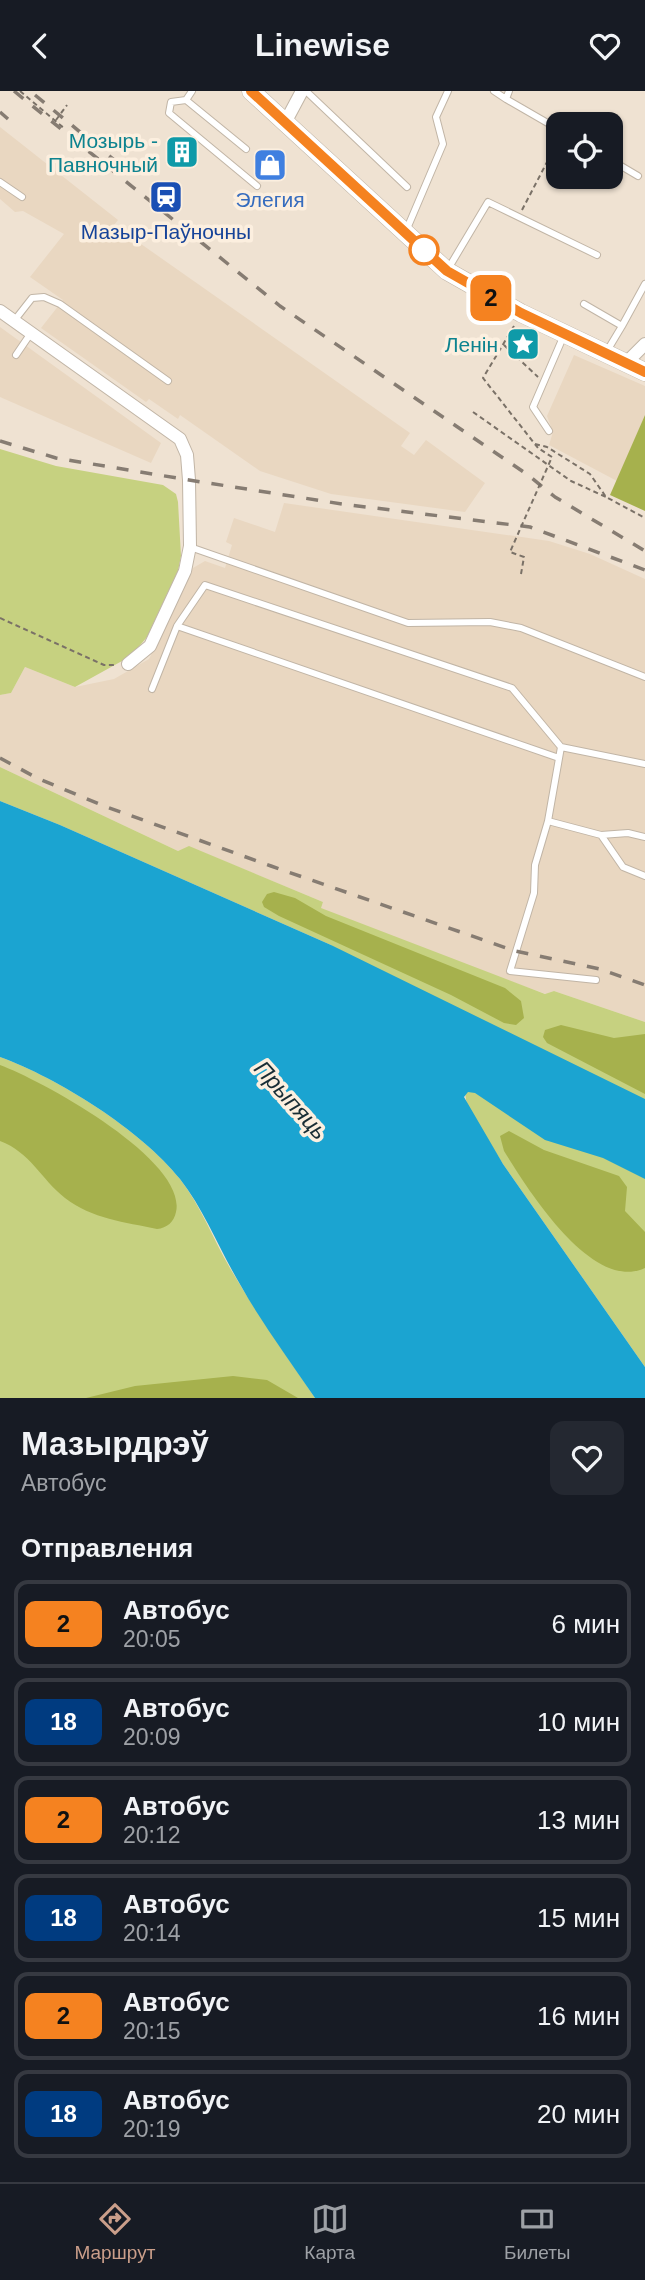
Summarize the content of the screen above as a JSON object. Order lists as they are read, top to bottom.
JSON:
{
  "water": ["Прыпяць"],
  "places": {
    "building": ["Мозырь - Павночный"],
    "shop": ["Элегия"],
    "station": ["Мазыр-Паўночны"],
    "place": ["Ленін"]
  },
  "lines": ["bus line 2"],
  "page": {
    "header": "Linewise",
    "on_map": "2",
    "heading": [
      ["Мазырдрэў", "Автобус"],
      "Отправления"
    ],
    "list": [
      {
        "mark": "2",
        "name": "Автобус",
        "note": "20:05",
        "value": "6 мин"
      },
      {
        "mark": "18",
        "name": "Автобус",
        "note": "20:09",
        "value": "10 мин"
      },
      {
        "mark": "2",
        "name": "Автобус",
        "note": "20:12",
        "value": "13 мин"
      },
      {
        "mark": "18",
        "name": "Автобус",
        "note": "20:14",
        "value": "15 мин"
      },
      {
        "mark": "2",
        "name": "Автобус",
        "note": "20:15",
        "value": "16 мин"
      },
      {
        "mark": "18",
        "name": "Автобус",
        "note": "20:19",
        "value": "20 мин"
      }
    ],
    "tabs": ["Маршрут", "Карта", "Билеты"]
  }
}
